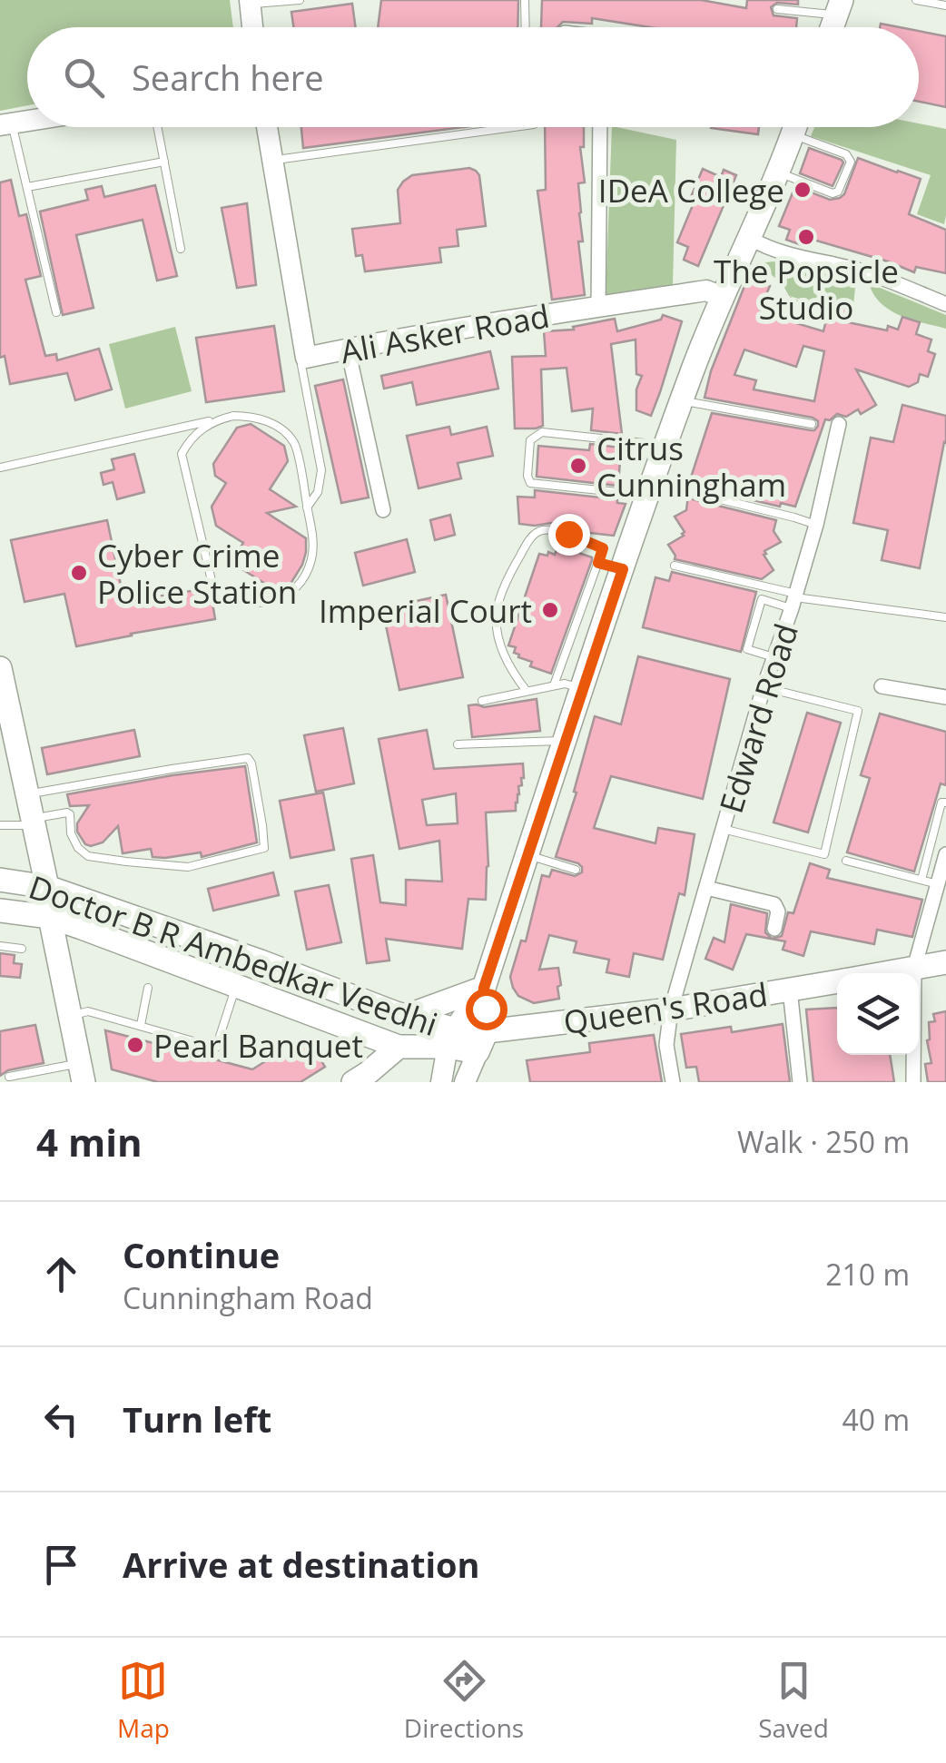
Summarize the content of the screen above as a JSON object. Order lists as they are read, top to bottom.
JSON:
{
  "streets": {
    "main road": ["Doctor B R Ambedkar Veedhi", "Queen's Road"],
    "street": ["Ali Asker Road", "Edward Road"]
  },
  "crossings": [
    ["Edward Road", "Queen's Road"],
    ["Doctor B R Ambedkar Veedhi", "Queen's Road"]
  ],
  "places": [
    "IDeA College",
    "The Popsicle Studio",
    "Citrus Cunningham",
    "Cyber Crime Police Station",
    "Imperial Court",
    "Pearl Banquet"
  ],
  "page": {
    "search": "Search here",
    "heading": ["4 min", "Walk · 250 m"],
    "list": [
      ["Continue", "Cunningham Road", "210 m"],
      ["Turn left", "40 m"],
      "Arrive at destination"
    ],
    "nav": ["Map", "Directions", "Saved"]
  }
}
